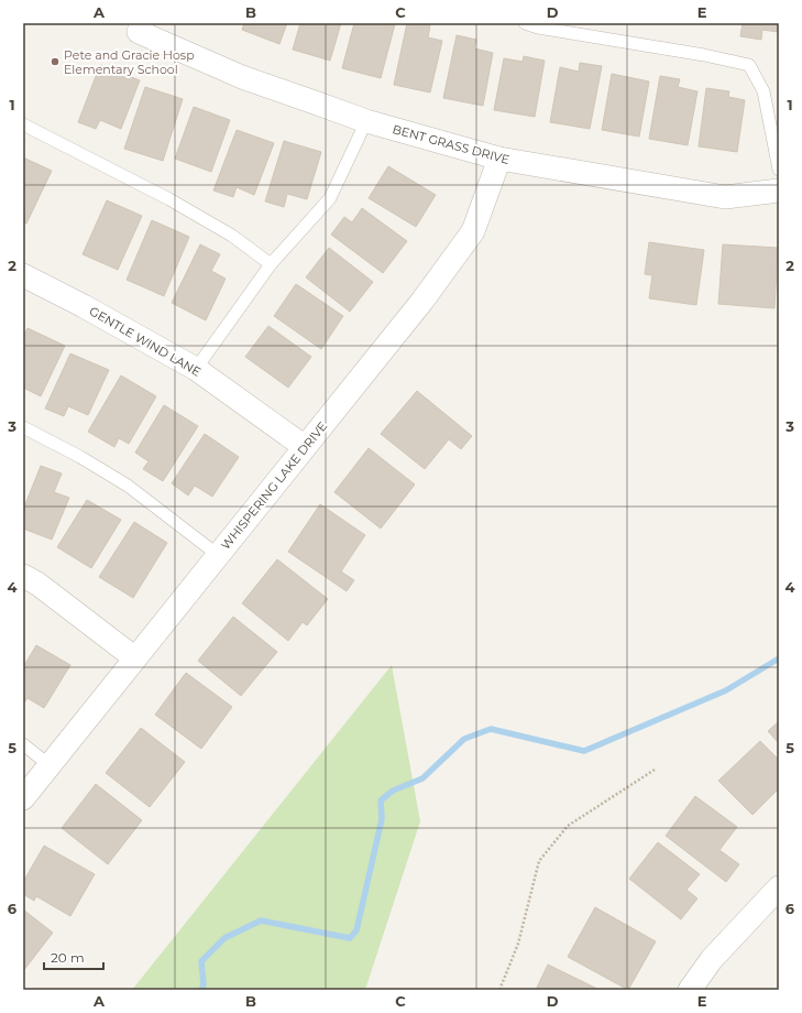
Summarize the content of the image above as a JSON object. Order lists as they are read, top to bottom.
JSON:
{
  "streets": {
    "street": ["BENT GRASS DRIVE", "GENTLE WIND LANE", "WHISPERING LAKE DRIVE"]
  },
  "crossings": [
    ["BENT GRASS DRIVE", "WHISPERING LAKE DRIVE"],
    ["GENTLE WIND LANE", "WHISPERING LAKE DRIVE"]
  ],
  "places": ["Pete and Gracie Hosp Elementary School"],
  "scale_bar": "20 m",
  "grid": {
    "columns": [
      "A",
      "B",
      "C",
      "D",
      "E"
    ],
    "rows": [
      "1",
      "2",
      "3",
      "4",
      "5",
      "6"
    ]
  }
}
